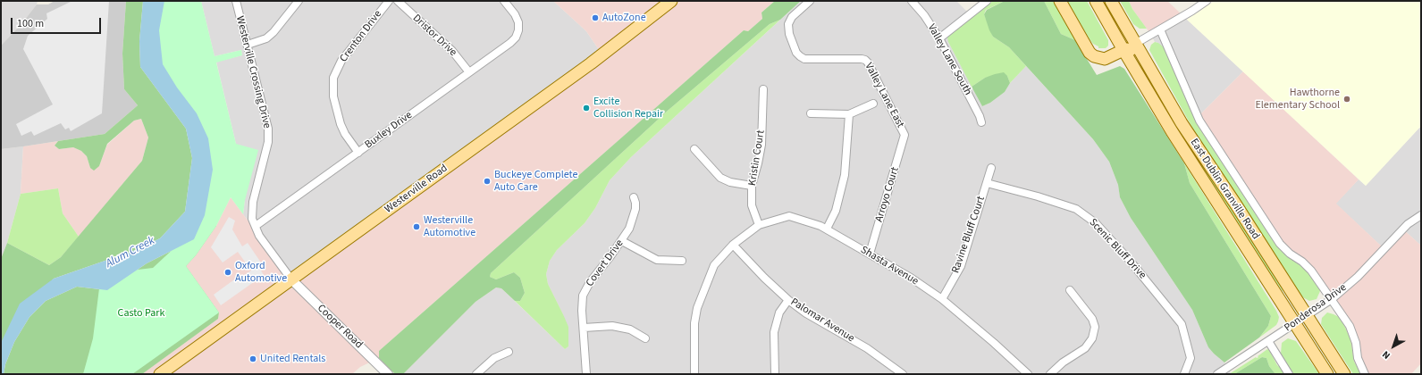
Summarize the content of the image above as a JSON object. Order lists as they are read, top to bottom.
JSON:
{
  "streets": {
    "main road": ["Westerville Road", "East Dublin Granville Road"],
    "street": [
      "Dristor Drive",
      "Crenton Drive",
      "Valley Lane South",
      "Westerville Crossing Drive",
      "Valley Lane East",
      "Buxley Drive",
      "Kristin Court",
      "Arroyo Court",
      "Ravine Bluff Court",
      "Scenic Bluff Drive",
      "Covert Drive",
      "Shasta Avenue",
      "Ponderosa Drive",
      "Palomar Avenue",
      "Cooper Road"
    ]
  },
  "crossings": [
    ["Dristor Drive", "Buxley Drive"],
    ["Crenton Drive", "Buxley Drive"],
    ["Westerville Crossing Drive", "Buxley Drive"],
    ["Westerville Crossing Drive", "Westerville Road"],
    ["Westerville Crossing Drive", "Cooper Road"],
    ["Valley Lane East", "Arroyo Court"],
    ["Kristin Court", "Shasta Avenue"],
    ["Westerville Road", "Cooper Road"],
    ["East Dublin Granville Road", "Ponderosa Drive"],
    ["Arroyo Court", "Shasta Avenue"],
    ["Ravine Bluff Court", "Scenic Bluff Drive"],
    ["Ravine Bluff Court", "Shasta Avenue"],
    ["Shasta Avenue", "Palomar Avenue"]
  ],
  "water": ["Alum Creek"],
  "parks": ["Casto Park"],
  "places": [
    "AutoZone",
    "Hawthorne Elementary School",
    "Excite Collision Repair",
    "Buckeye Complete Auto Care",
    "Westerville Automotive",
    "Oxford Automotive",
    "United Rentals"
  ],
  "scale_bar": "100 m",
  "north": "bottom left"
}
